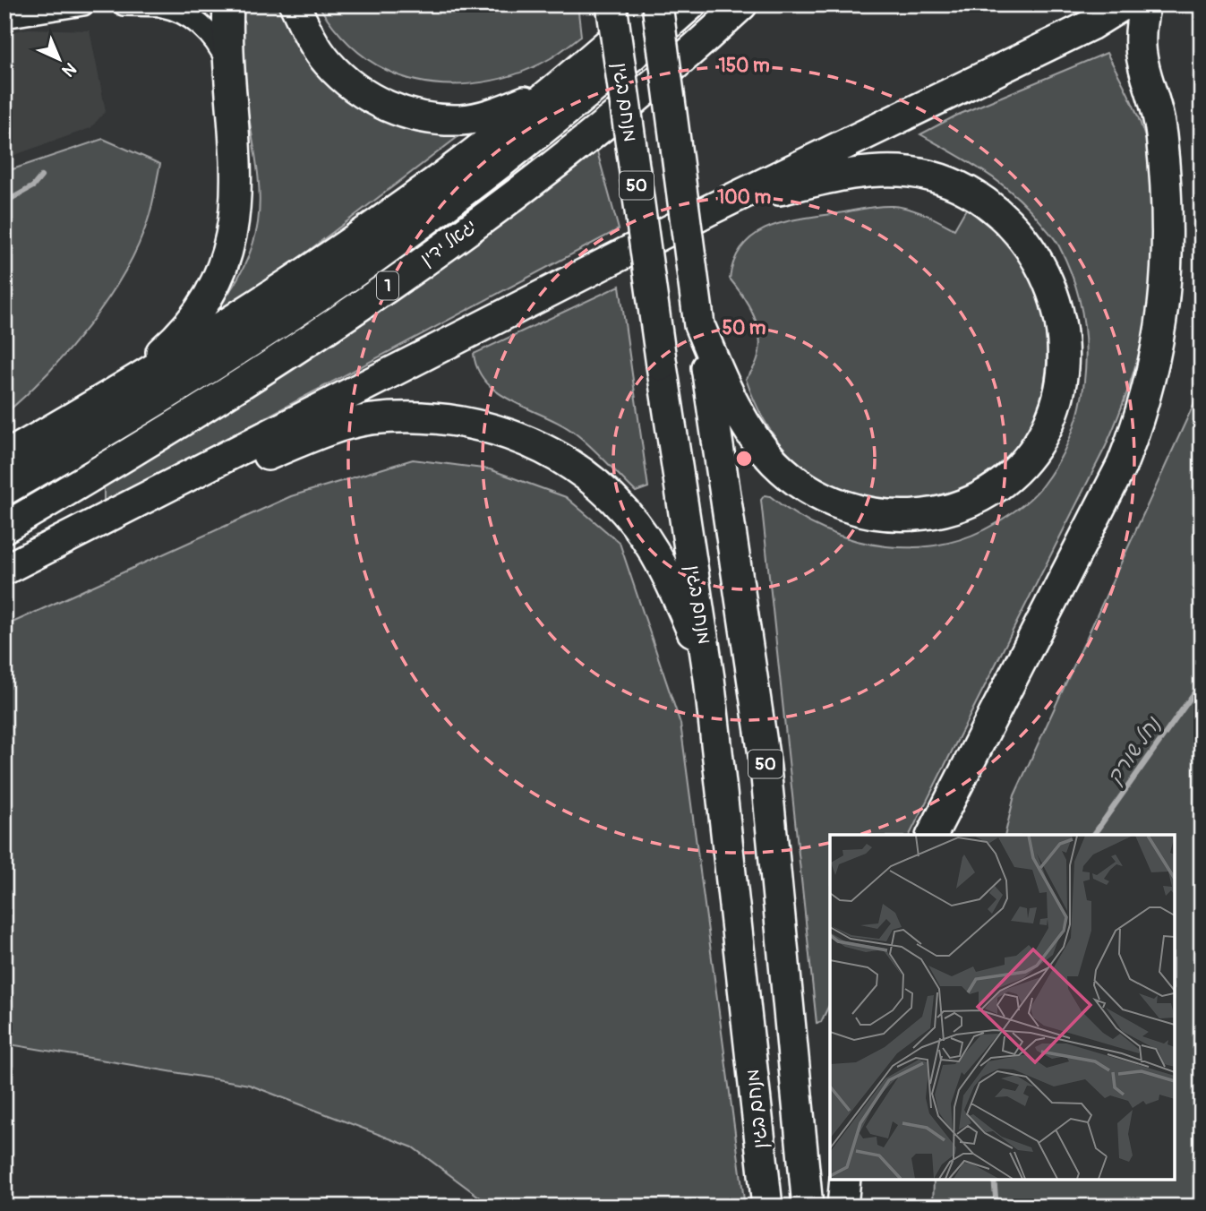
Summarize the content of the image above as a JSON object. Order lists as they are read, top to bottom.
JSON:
{
  "streets": {
    "highway": [
      "מנחם בגין",
      "50",
      "יגאל ידין",
      "1"
    ]
  },
  "water": ["נחל שורק"],
  "north": "bottom right",
  "rings": ["150 m", "100 m", "50 m"]
}
